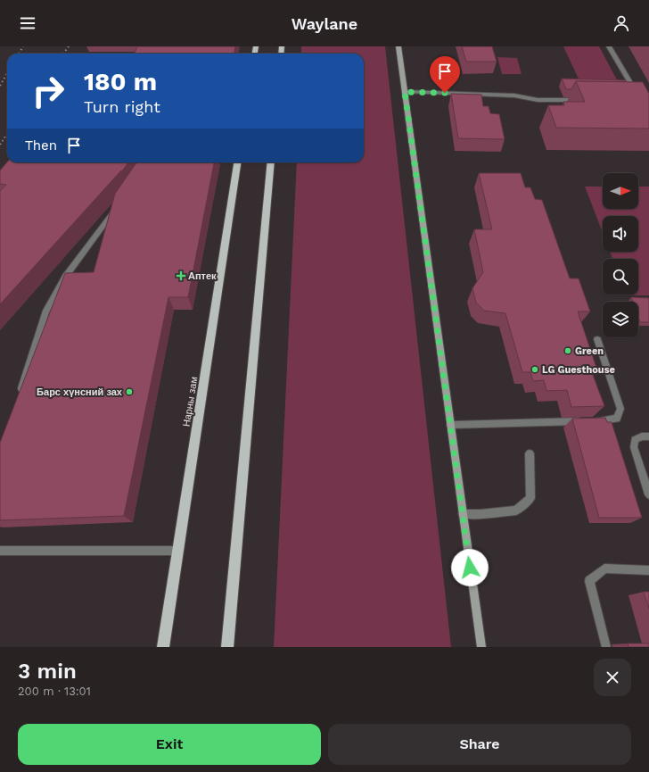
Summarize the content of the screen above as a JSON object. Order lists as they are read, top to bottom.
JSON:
{
  "streets": {
    "main road": ["Нарны зам"]
  },
  "places": {
    "health": ["Аптек"],
    "other": ["Green", "LG Guesthouse", "Барс хүнсний зах"]
  },
  "north": "right",
  "page": {
    "header": "Waylane",
    "turn": ["180 m", "Turn right"],
    "then": "Then",
    "heading": ["3 min", "200 m · 13:01"],
    "buttons": ["Exit", "Share"]
  }
}
